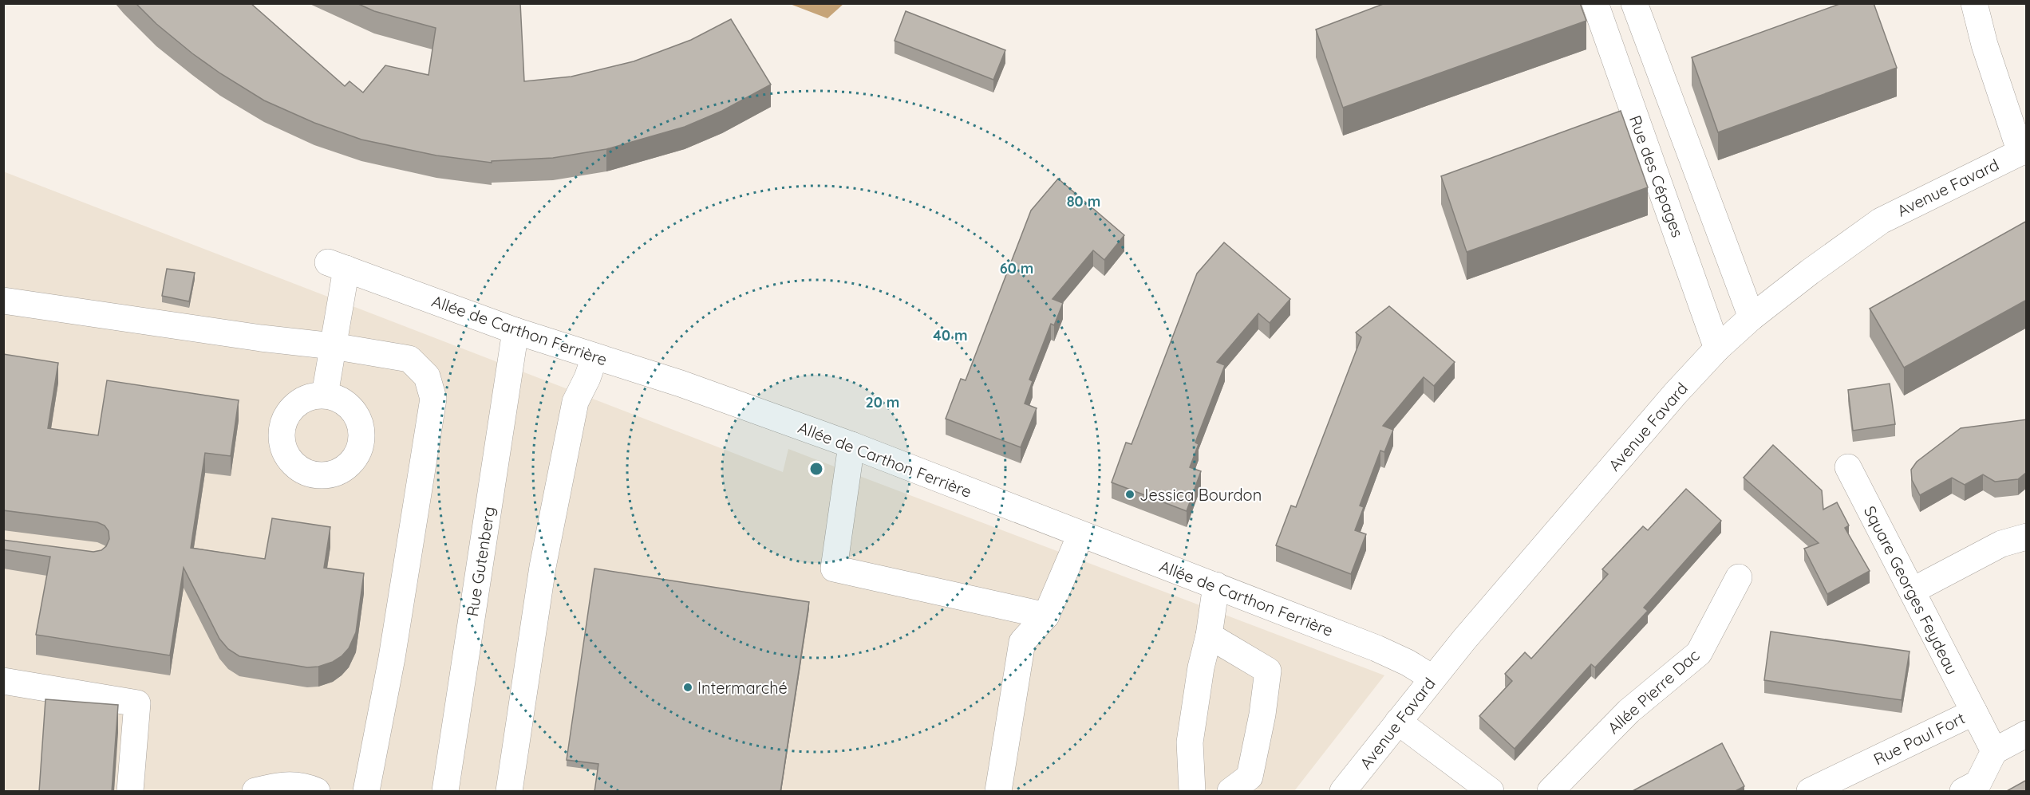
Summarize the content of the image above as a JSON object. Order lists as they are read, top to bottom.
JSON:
{
  "streets": {
    "street": [
      "Rue des Cépages",
      "Avenue Favard",
      "Allée de Carthon Ferrière",
      "Rue Gutenberg",
      "Square Georges Feydeau",
      "Allée Pierre Dac",
      "Rue Paul Fort"
    ]
  },
  "crossings": [
    ["Rue des Cépages", "Avenue Favard"],
    ["Avenue Favard", "Allée de Carthon Ferrière"],
    ["Allée de Carthon Ferrière", "Rue Gutenberg"],
    ["Square Georges Feydeau", "Rue Paul Fort"]
  ],
  "places": ["Jessica Bourdon", "Intermarché"],
  "rings": [
    "80 m",
    "60 m",
    "40 m",
    "20 m"
  ]
}
